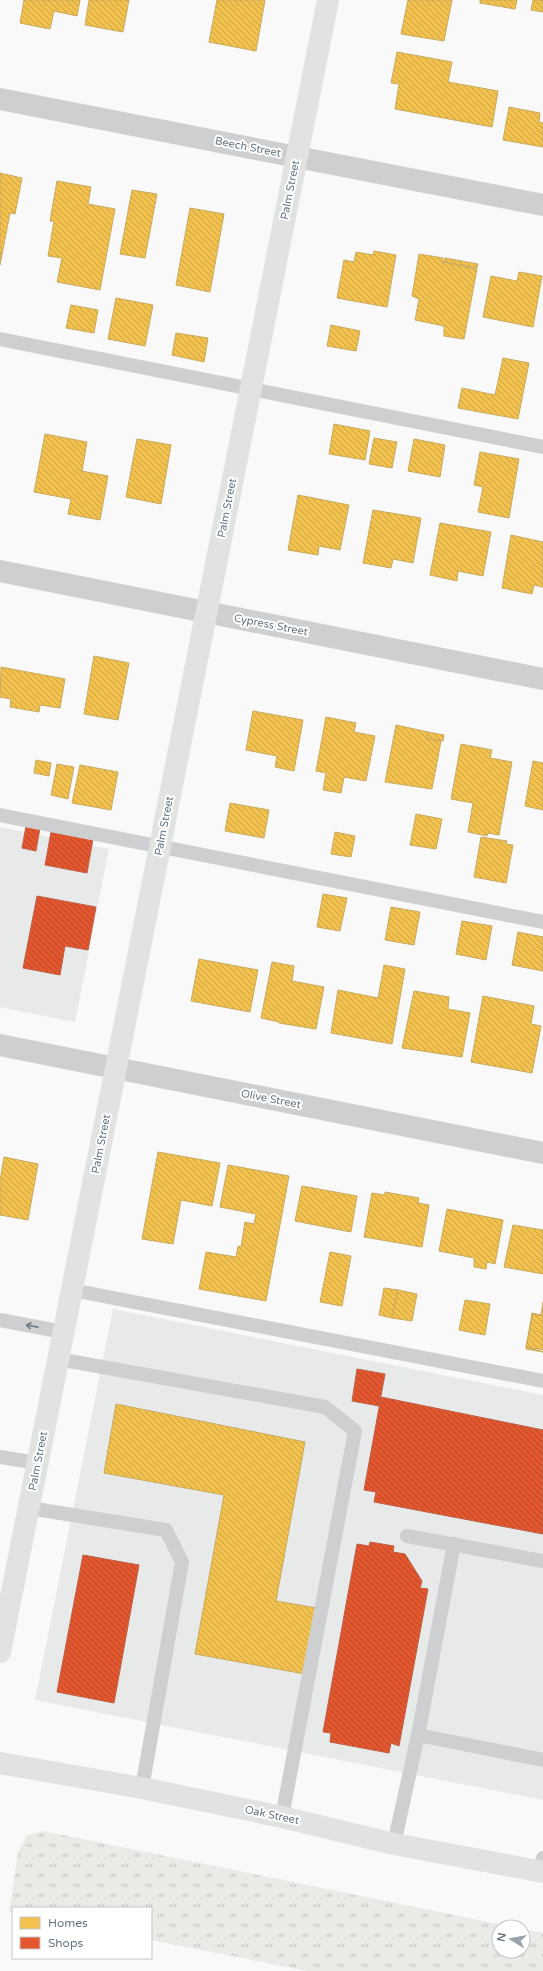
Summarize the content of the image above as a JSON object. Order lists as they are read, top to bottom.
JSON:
{
  "streets": {
    "street": [
      "Beech Street",
      "Palm Street",
      "Cypress Street",
      "Olive Street",
      "Oak Street"
    ]
  },
  "crossings": [
    ["Beech Street", "Palm Street"],
    ["Palm Street", "Cypress Street"],
    ["Palm Street", "Olive Street"]
  ],
  "legend": ["Homes", "Shops"],
  "north": "left"
}
